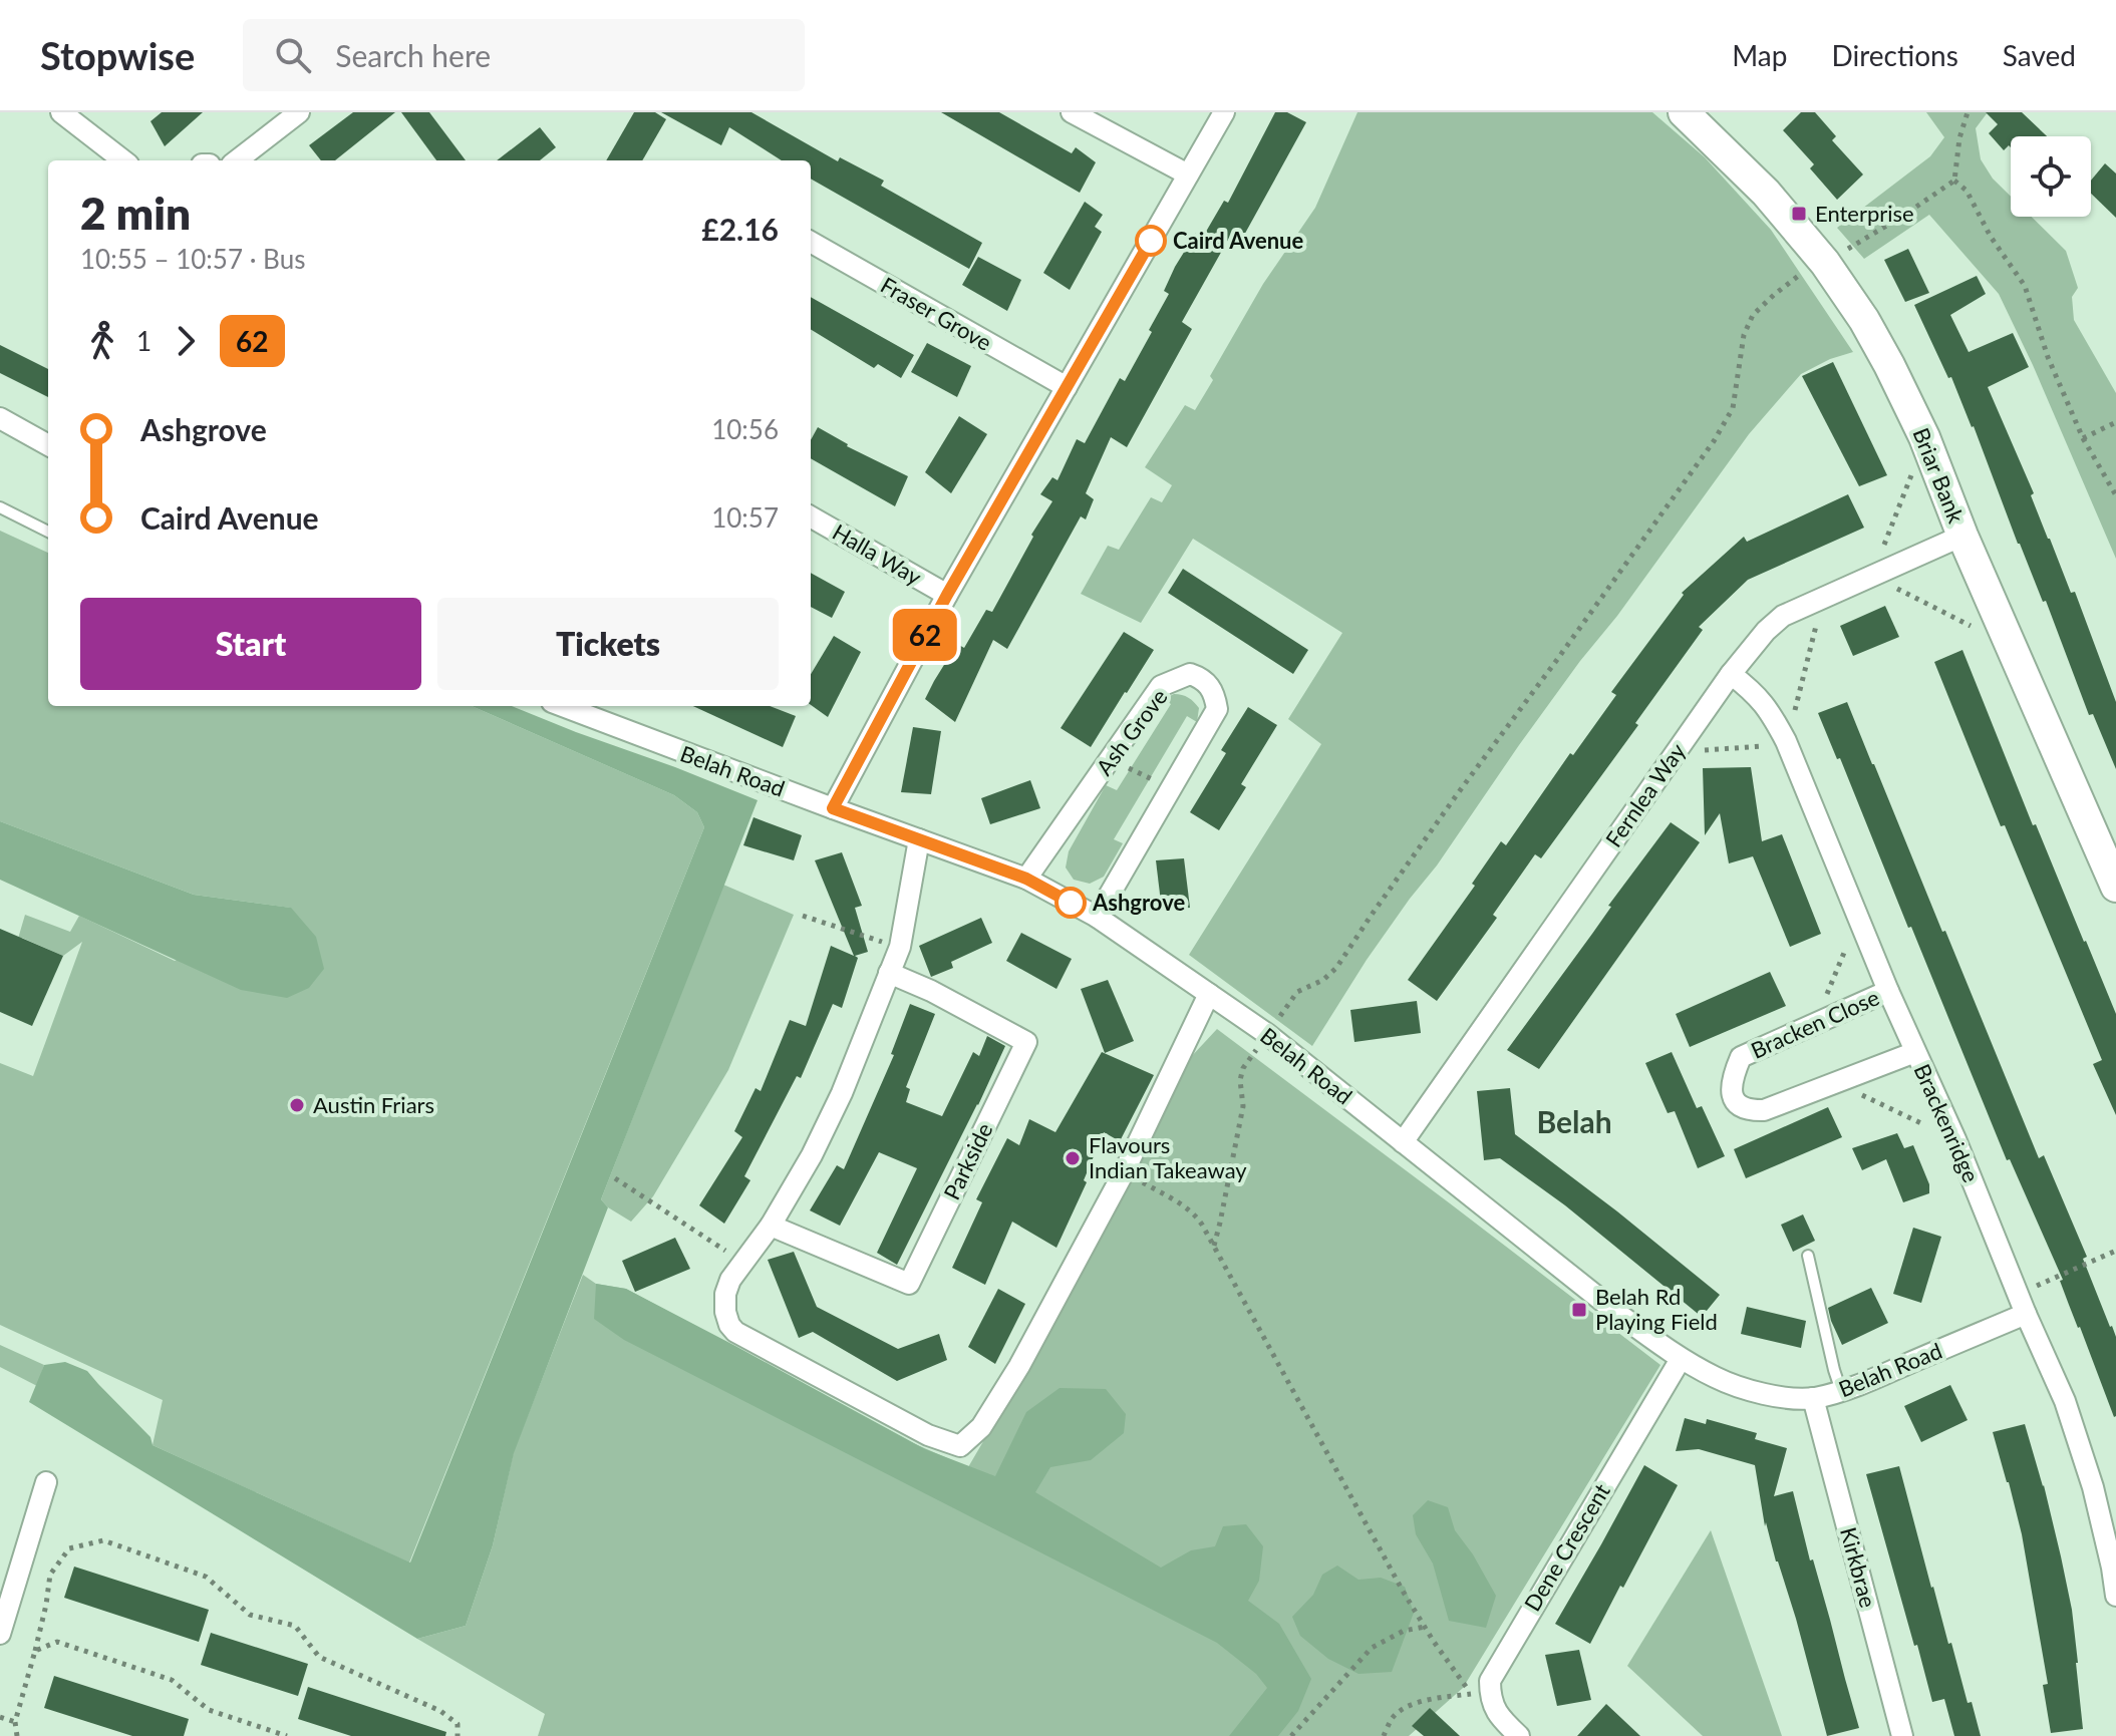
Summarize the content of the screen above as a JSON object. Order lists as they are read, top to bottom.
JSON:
{
  "streets": {
    "street": [
      "Fraser Grove",
      "Briar Bank",
      "Halla Way",
      "Ash Grove",
      "Belah Road",
      "Fernlea Way",
      "Bracken Close",
      "Brackenridge",
      "Parkside",
      "Dene Crescent",
      "Kirkbrae"
    ]
  },
  "crossings": [
    ["Briar Bank", "Fernlea Way"],
    ["Ash Grove", "Belah Road"],
    ["Belah Road", "Fernlea Way"],
    ["Belah Road", "Brackenridge"],
    ["Belah Road", "Dene Crescent"],
    ["Belah Road", "Kirkbrae"],
    ["Fernlea Way", "Brackenridge"],
    ["Bracken Close", "Brackenridge"]
  ],
  "districts": ["Belah"],
  "places": {
    "transit": ["Enterprise", "Belah Rd Playing Field"],
    "other": [
      "Caird Avenue",
      "Ashgrove",
      "Austin Friars",
      "Flavours Indian Takeaway"
    ]
  },
  "lines": ["bus line 62"],
  "page": {
    "header": "Stopwise",
    "search": "Search here",
    "nav": ["Map", "Directions", "Saved"],
    "on_map": "62",
    "heading": ["2 min", "10:55 – 10:57 · Bus", "£2.16"],
    "legs": ["1", "62"],
    "list": [
      {
        "name": "Ashgrove",
        "value": "10:56"
      },
      {
        "name": "Caird Avenue",
        "value": "10:57"
      }
    ],
    "buttons": ["Start", "Tickets"]
  }
}
